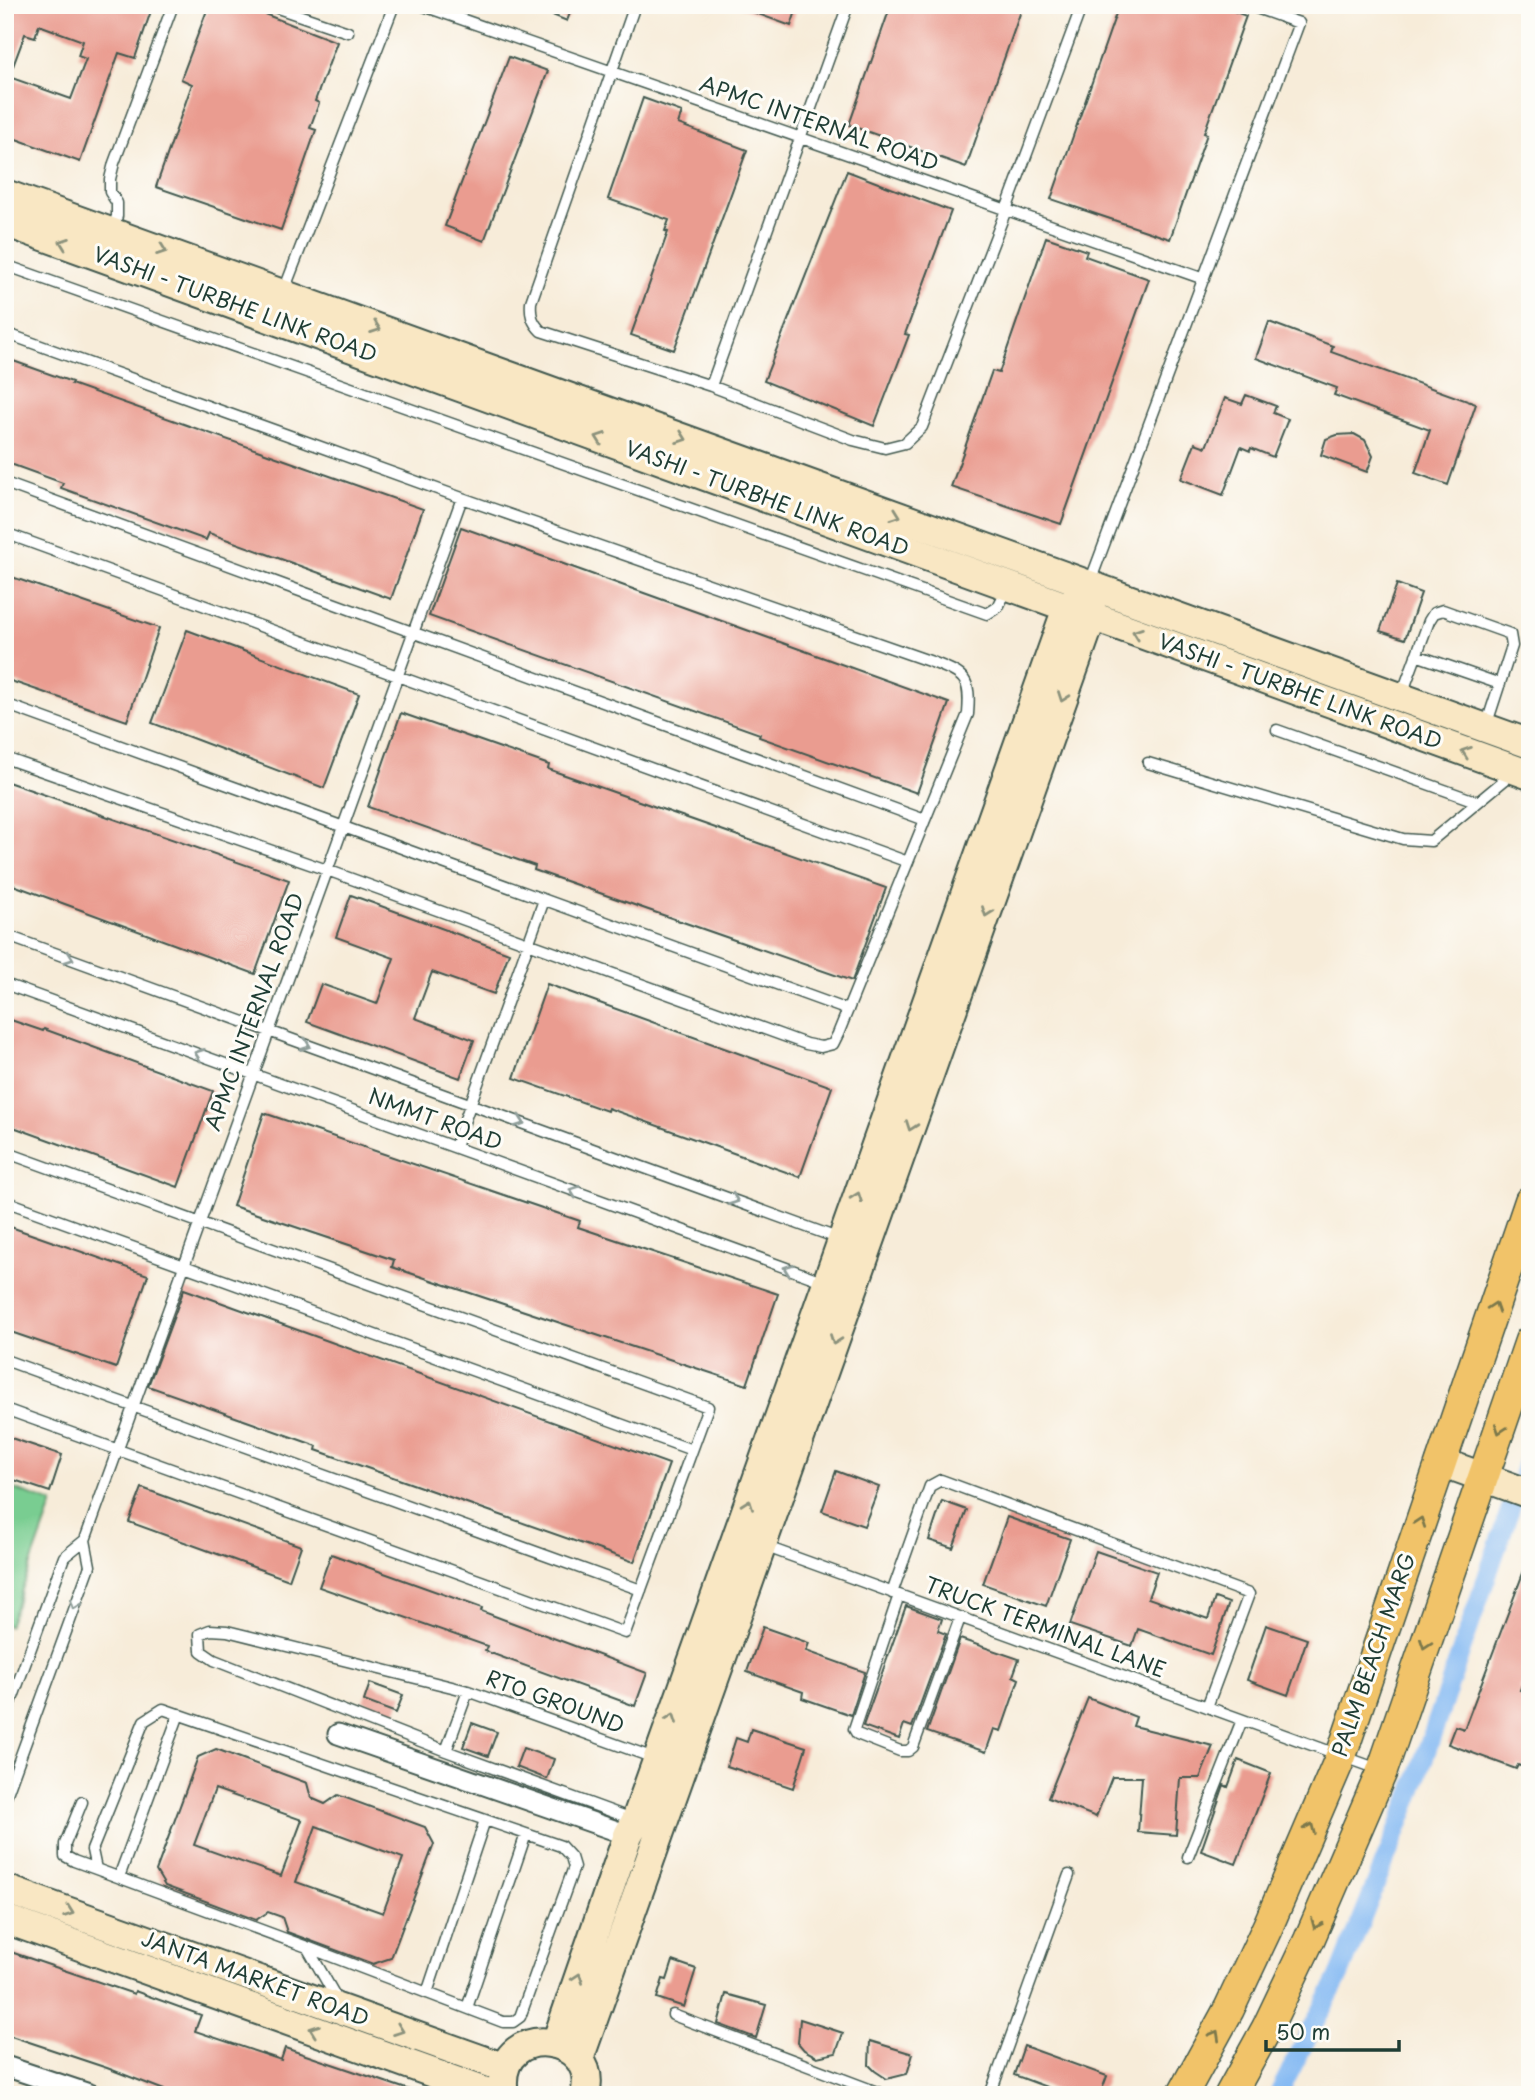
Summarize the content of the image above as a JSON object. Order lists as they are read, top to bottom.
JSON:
{
  "streets": {
    "main road": ["VASHI - TURBHE LINK ROAD", "PALM BEACH MARG", "JANTA MARKET ROAD"],
    "lane": [
      "APMC INTERNAL ROAD",
      "NMMT ROAD",
      "TRUCK TERMINAL LANE",
      "RTO GROUND"
    ]
  },
  "crossings": [
    ["APMC INTERNAL ROAD", "NMMT ROAD"],
    ["TRUCK TERMINAL LANE", "PALM BEACH MARG"]
  ],
  "scale_bar": "50 m"
}
